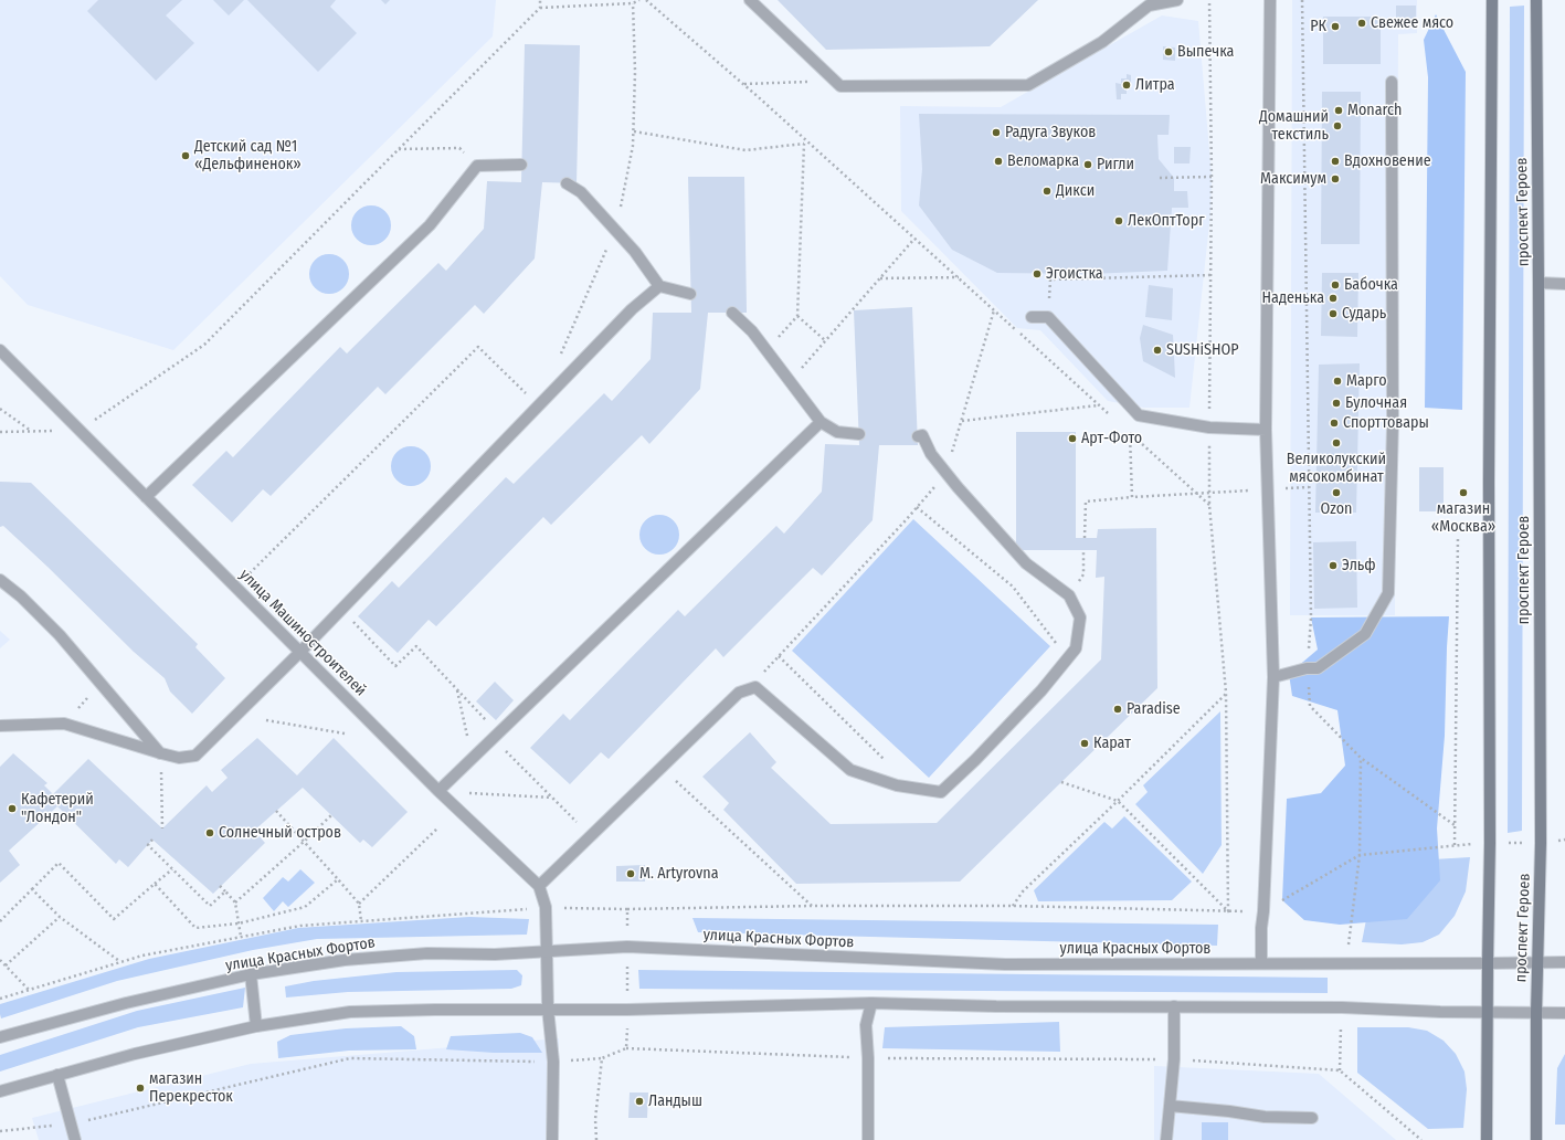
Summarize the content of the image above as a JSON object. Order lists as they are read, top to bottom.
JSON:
{
  "streets": {
    "main road": ["проспект Героев"],
    "street": ["улица Машиностроителей", "улица Красных Фортов"]
  },
  "crossings": [
    ["проспект Героев", "улица Красных Фортов"],
    ["улица Машиностроителей", "улица Красных Фортов"]
  ],
  "places": [
    "Свежее мясо",
    "РК",
    "Выпечка",
    "Литра",
    "Monarch",
    "Домашний текстиль",
    "Радуга Звуков",
    "Детский сад №1 «Дельфиненок»",
    "Веломарка",
    "Вдохновение",
    "Ригли",
    "Максимум",
    "Дикси",
    "ЛекОптТорг",
    "Эгоистка",
    "Бабочка",
    "Наденька",
    "Сударь",
    "SUSHiSHOP",
    "Марго",
    "Булочная",
    "Спорттовары",
    "Арт-Фото",
    "Великолукский мясокомбинат",
    "Ozon",
    "магазин «Москва»",
    "Эльф",
    "Paradise",
    "Карат",
    "Кафетерий \"Лондон\"",
    "Солнечный остров",
    "M. Artyrovna",
    "магазин Перекресток",
    "Ландыш"
  ]
}
